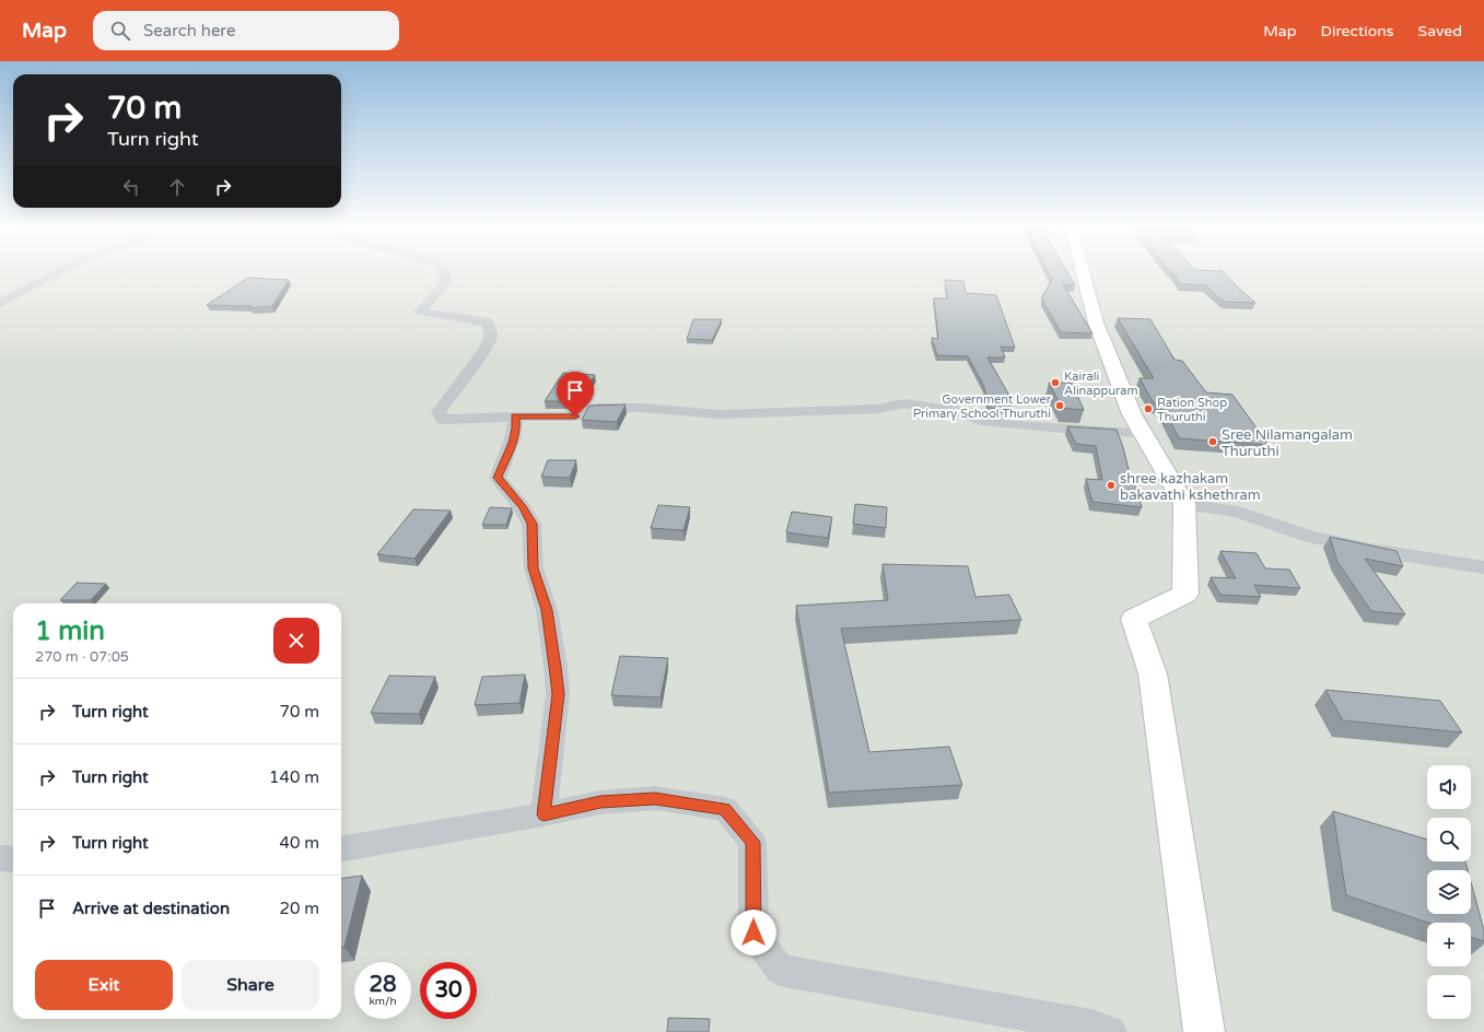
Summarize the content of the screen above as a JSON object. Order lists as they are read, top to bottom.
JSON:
{
  "places": [
    "Kairali Alinappuram",
    "Government Lower Primary School Thuruthi",
    "Ration Shop Thuruthi",
    "Sree Nilamangalam Thuruthi",
    "shree kazhakam bakavathi kshethram"
  ],
  "page": {
    "header": "Map",
    "search": "Search here",
    "nav": ["Map", "Directions", "Saved"],
    "turn": ["70 m", "Turn right"],
    "heading": ["1 min", "270 m · 07:05"],
    "list": [
      {
        "name": "Turn right",
        "value": "70 m"
      },
      {
        "name": "Turn right",
        "value": "140 m"
      },
      {
        "name": "Turn right",
        "value": "40 m"
      },
      {
        "name": "Arrive at destination",
        "value": "20 m"
      }
    ],
    "map_buttons": ["+", "−"],
    "buttons": ["Exit", "Share"],
    "speed": "28 km/h",
    "limit": "30"
  }
}
